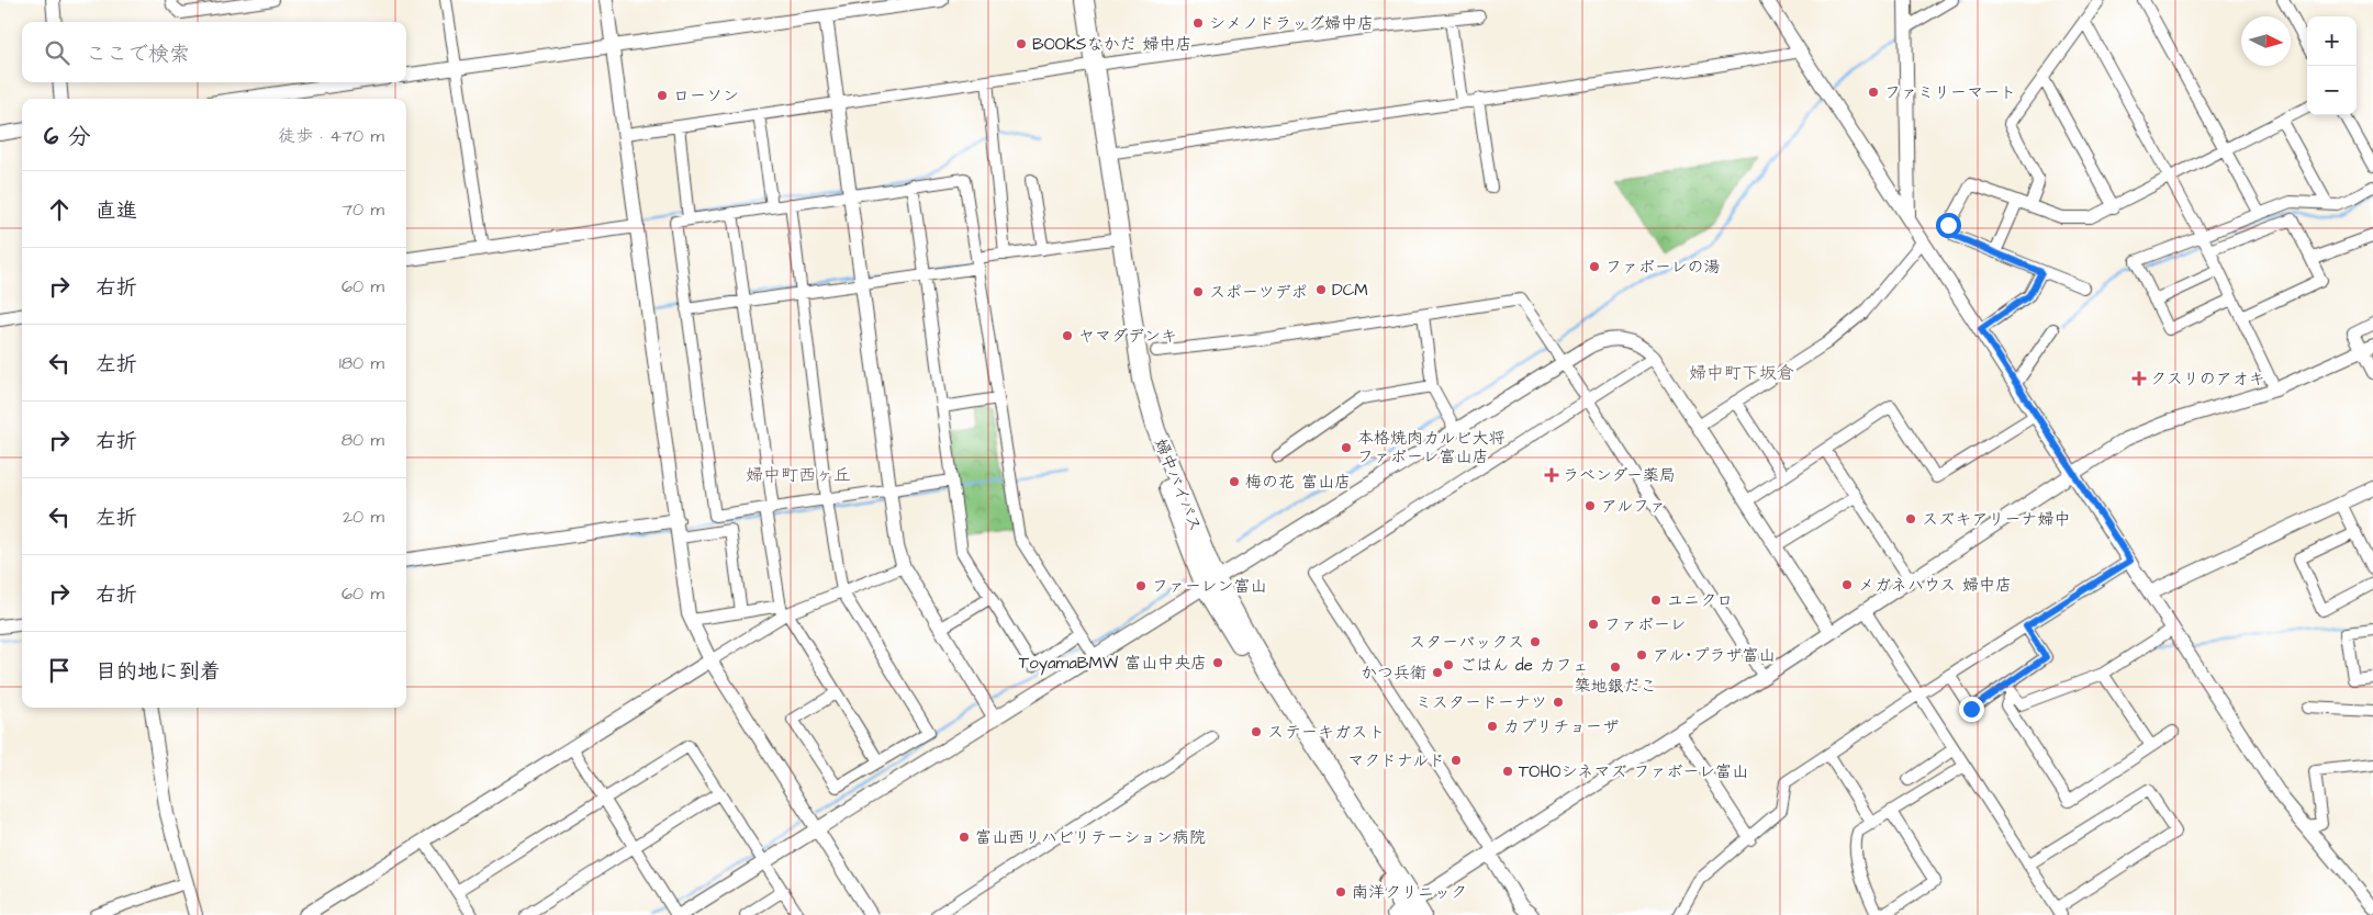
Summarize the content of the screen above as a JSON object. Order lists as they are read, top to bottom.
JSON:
{
  "streets": {
    "highway": ["婦中バイパス"]
  },
  "districts": ["婦中町下坂倉", "婦中町西ヶ丘"],
  "places": {
    "other": [
      "シメノドラッグ婦中店",
      "BOOKSなかだ 婦中店",
      "ファミリーマート",
      "ローソン",
      "ファボーレの湯",
      "DCM",
      "スポーツデポ",
      "ヤマダデンキ",
      "本格焼肉カルビ大将 ファボーレ富山店",
      "梅の花 富山店",
      "アルファ",
      "スズキアリーナ婦中",
      "メガネハウス 婦中店",
      "ファーレン富山",
      "ユニクロ",
      "ファボーレ",
      "スターバックス",
      "アル･プラザ富山",
      "ToyamaBMW 富山中央店",
      "ごはん de カフェ",
      "築地銀だこ",
      "かつ兵衛",
      "ミスタードーナツ",
      "カプリチョーザ",
      "ステーキガスト",
      "マクドナルド",
      "TOHOシネマズ ファボーレ富山",
      "富山西リハビリテーション病院",
      "南洋クリニック"
    ],
    "health": ["クスリのアオキ", "ラベンダー薬局"]
  },
  "north": "right",
  "page": {
    "map_buttons": ["+", "−"],
    "search": "ここで検索",
    "heading": ["6 分", "徒歩 · 470 m"],
    "list": [
      ["直進", "70 m"],
      ["右折", "60 m"],
      ["左折", "180 m"],
      ["右折", "80 m"],
      ["左折", "20 m"],
      ["右折", "60 m"],
      "目的地に到着"
    ]
  }
}
